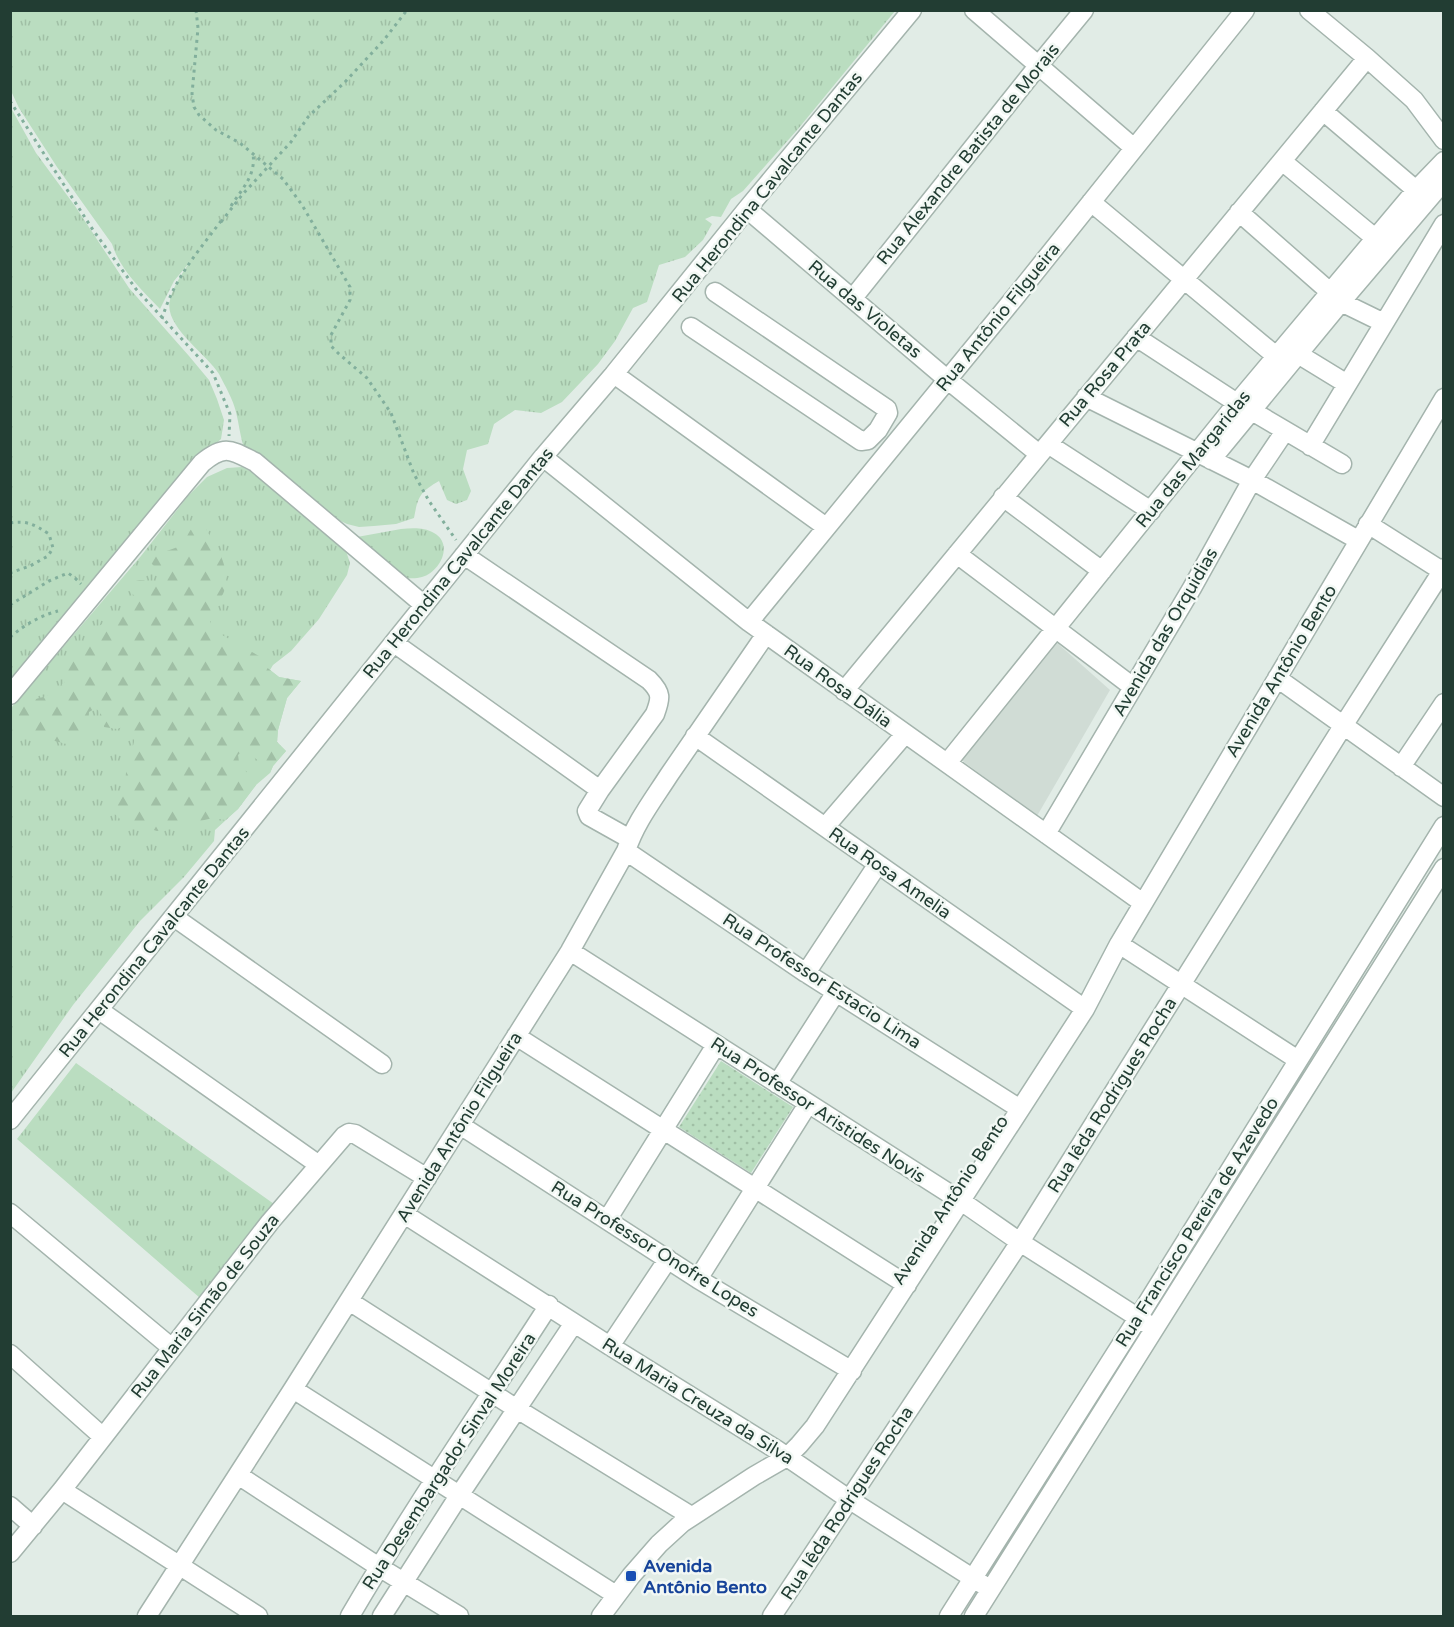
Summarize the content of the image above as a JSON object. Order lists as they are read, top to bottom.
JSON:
{
  "streets": {
    "street": [
      "Rua Alexandre Batista de Morais",
      "Rua Herondina Cavalcante Dantas",
      "Rua das Violetas",
      "Rua Antônio Filgueira",
      "Rua Rosa Prata",
      "Rua das Margaridas",
      "Avenida das Orquidias",
      "Avenida Antônio Bento",
      "Rua Rosa Dália",
      "Rua Rosa Amelia",
      "Rua Professor Estacio Lima",
      "Rua Iêda Rodrigues Rocha",
      "Rua Professor Aristides Novis",
      "Avenida Antônio Filgueira",
      "Rua Francisco Pereira de Azevedo",
      "Rua Professor Onofre Lopes",
      "Rua Maria Simão de Souza",
      "Rua Maria Creuza da Silva",
      "Rua Desembargador Sinval Moreira"
    ]
  },
  "crossings": [
    ["Rua Alexandre Batista de Morais", "Rua das Violetas"],
    ["Rua Herondina Cavalcante Dantas", "Rua das Violetas"],
    ["Rua Herondina Cavalcante Dantas", "Rua Rosa Dália"],
    ["Rua das Violetas", "Rua Antônio Filgueira"],
    ["Rua das Violetas", "Rua Rosa Prata"],
    ["Rua das Violetas", "Rua das Margaridas"],
    ["Rua Antônio Filgueira", "Rua Rosa Dália"],
    ["Rua Rosa Prata", "Rua Rosa Dália"],
    ["Rua das Margaridas", "Rua Rosa Dália"],
    ["Avenida das Orquidias", "Rua Rosa Dália"],
    ["Avenida Antônio Bento", "Rua Rosa Dália"],
    ["Avenida Antônio Bento", "Rua Rosa Amelia"],
    ["Avenida Antônio Bento", "Rua Professor Estacio Lima"],
    ["Avenida Antônio Bento", "Rua Professor Aristides Novis"],
    ["Avenida Antônio Bento", "Rua Professor Onofre Lopes"],
    ["Avenida Antônio Bento", "Rua Maria Creuza da Silva"],
    ["Rua Rosa Dália", "Avenida Antônio Filgueira"],
    ["Rua Rosa Amelia", "Avenida Antônio Filgueira"],
    ["Rua Professor Estacio Lima", "Avenida Antônio Filgueira"],
    ["Rua Iêda Rodrigues Rocha", "Rua Professor Aristides Novis"],
    ["Rua Iêda Rodrigues Rocha", "Rua Maria Creuza da Silva"],
    ["Rua Professor Aristides Novis", "Avenida Antônio Filgueira"],
    ["Rua Professor Aristides Novis", "Rua Francisco Pereira de Azevedo"],
    ["Avenida Antônio Filgueira", "Rua Professor Onofre Lopes"],
    ["Avenida Antônio Filgueira", "Rua Maria Simão de Souza"],
    ["Avenida Antônio Filgueira", "Rua Maria Creuza da Silva"],
    ["Rua Francisco Pereira de Azevedo", "Rua Maria Creuza da Silva"],
    ["Rua Maria Creuza da Silva", "Rua Desembargador Sinval Moreira"]
  ],
  "places": {
    "transit": ["Avenida Antônio Bento"]
  }
}
